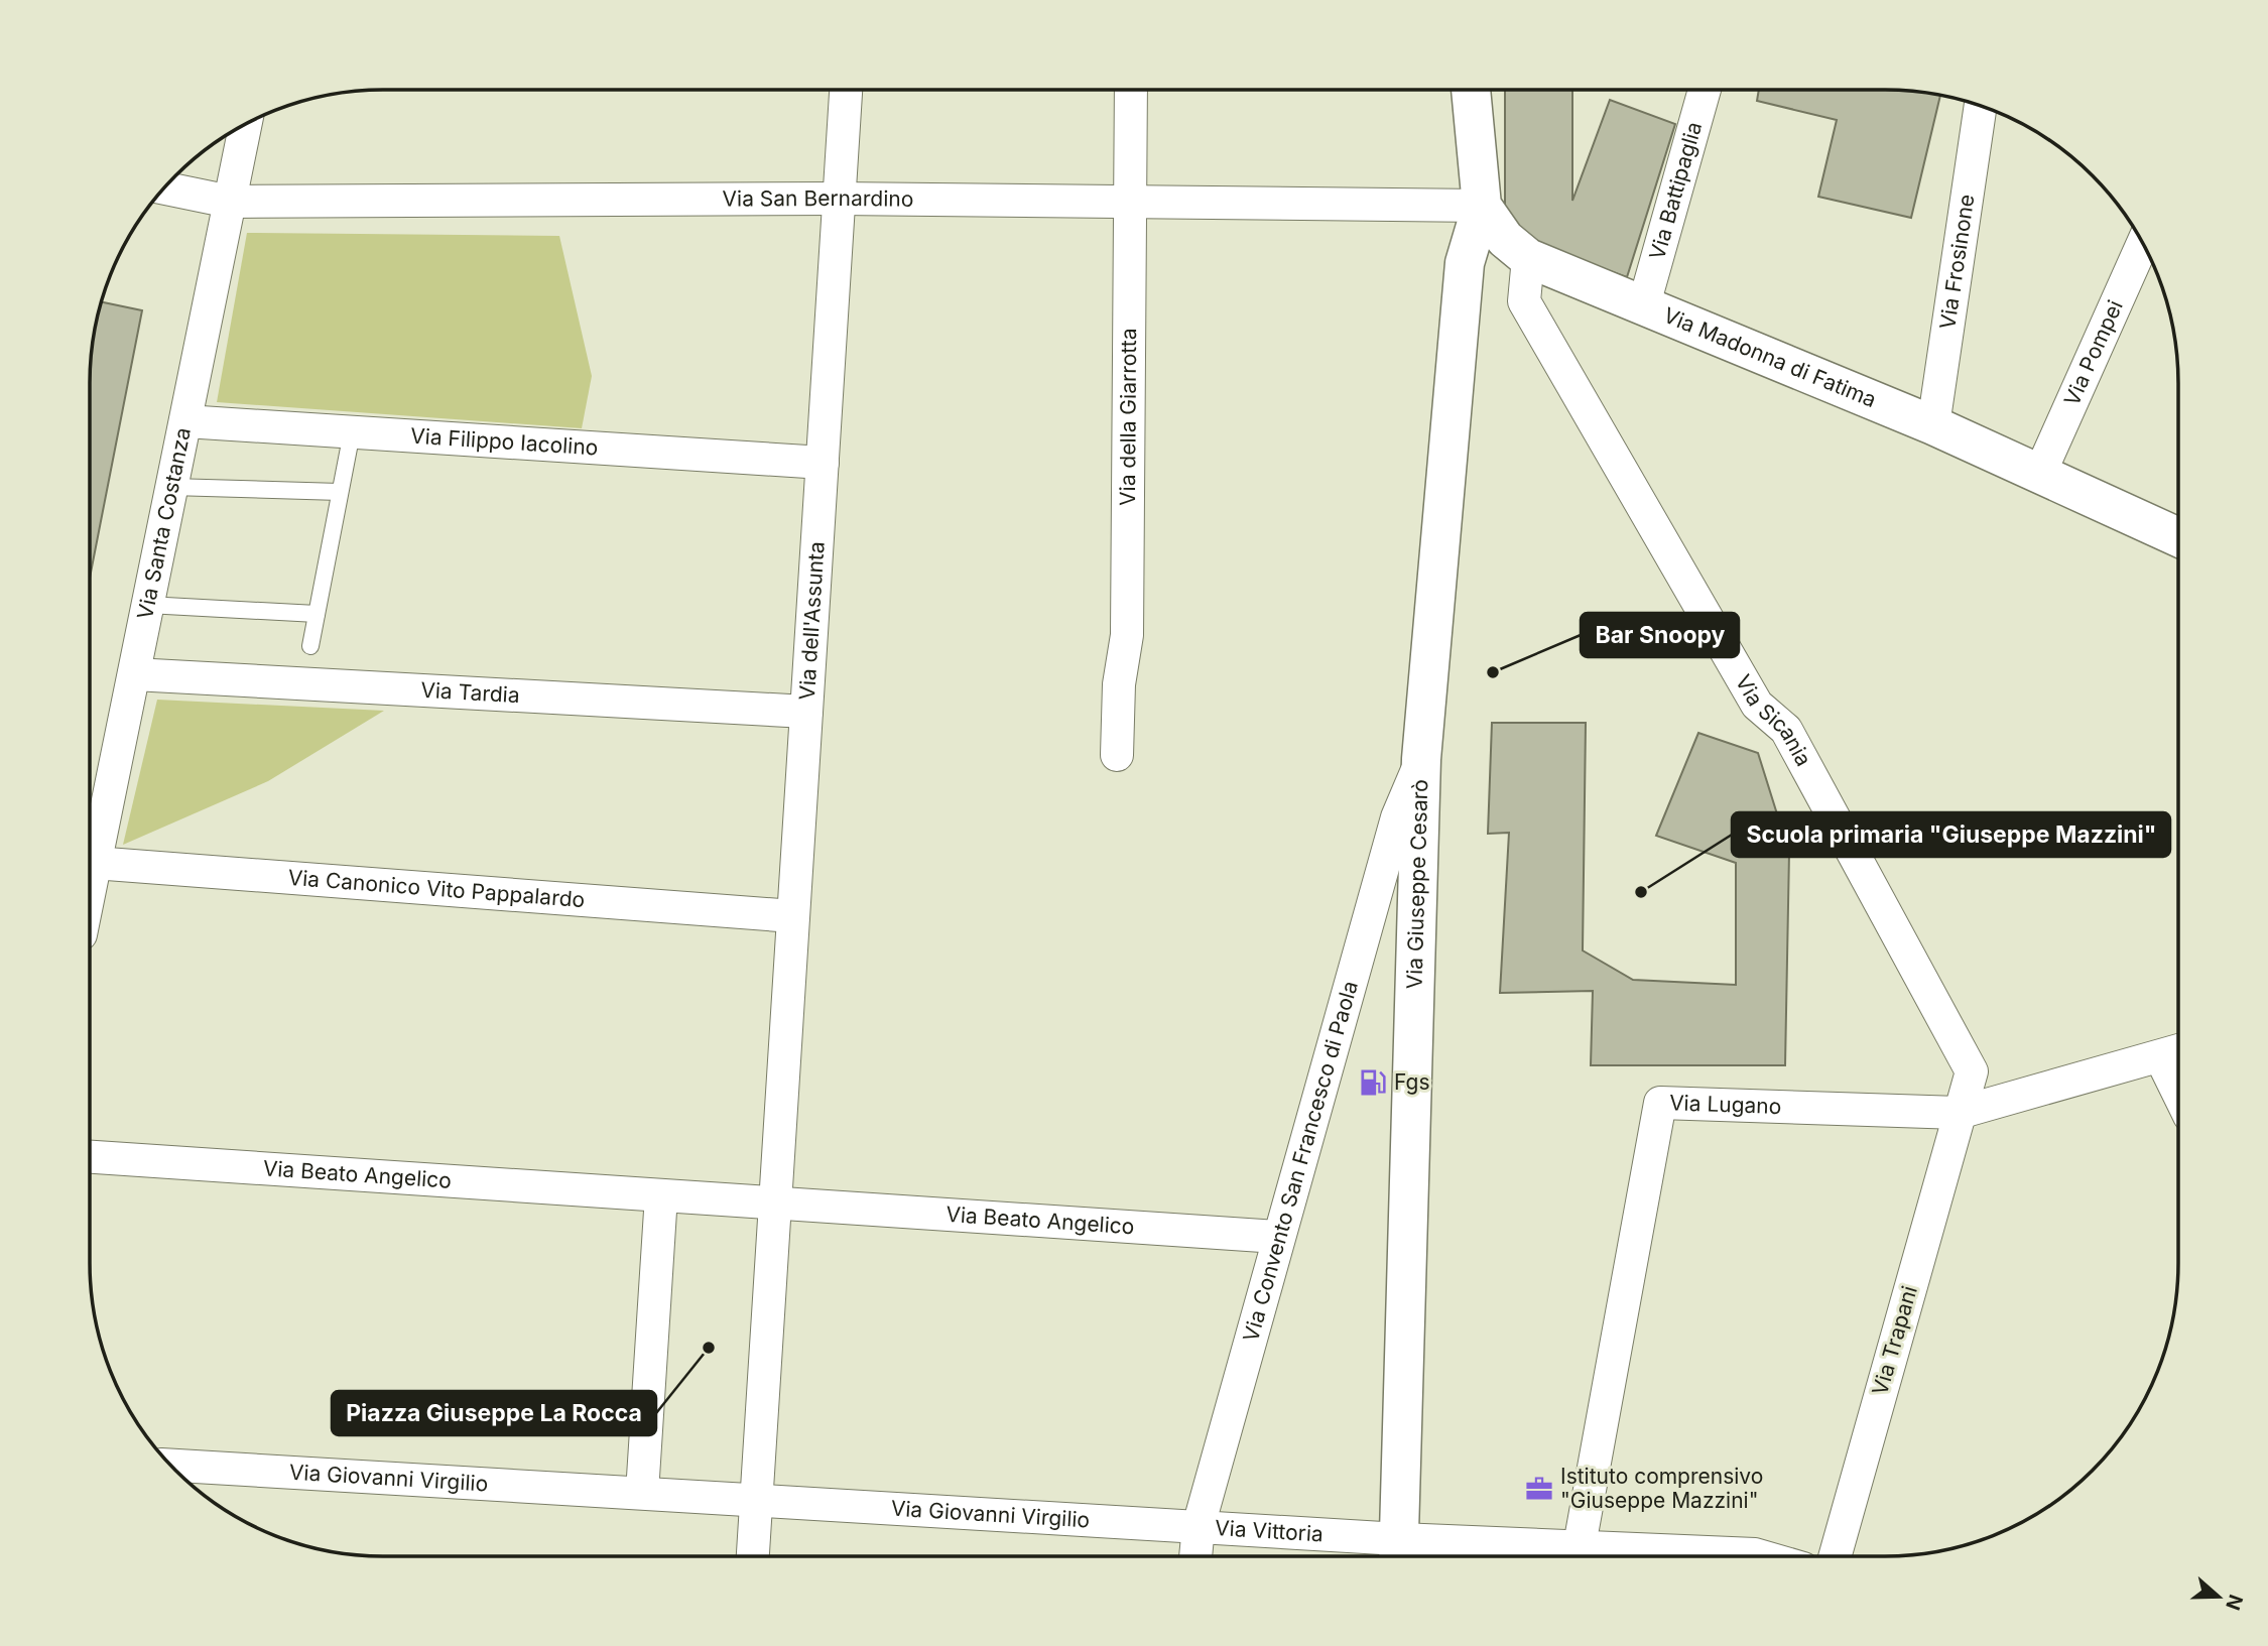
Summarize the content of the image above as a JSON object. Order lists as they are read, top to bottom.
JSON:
{
  "streets": {
    "street": [
      "Via Battipaglia",
      "Via San Bernardino",
      "Via Frosinone",
      "Via Pompei",
      "Via Madonna di Fatima",
      "Via della Giarrotta",
      "Via Filippo Iacolino",
      "Via Santa Costanza",
      "Via dell'Assunta",
      "Via Tardia",
      "Via Sicania",
      "Via Giuseppe Cesarò",
      "Via Canonico Vito Pappalardo",
      "Via Lugano",
      "Via Convento San Francesco di Paola",
      "Via Beato Angelico",
      "Via Trapani",
      "Via Giovanni Virgilio",
      "Via Vittoria"
    ]
  },
  "crossings": [
    ["Via Battipaglia", "Via Madonna di Fatima"],
    ["Via San Bernardino", "Via Madonna di Fatima"],
    ["Via San Bernardino", "Via della Giarrotta"],
    ["Via San Bernardino", "Via Santa Costanza"],
    ["Via San Bernardino", "Via dell'Assunta"],
    ["Via San Bernardino", "Via Giuseppe Cesarò"],
    ["Via Frosinone", "Via Madonna di Fatima"],
    ["Via Pompei", "Via Madonna di Fatima"],
    ["Via Madonna di Fatima", "Via Sicania"],
    ["Via Madonna di Fatima", "Via Giuseppe Cesarò"],
    ["Via Filippo Iacolino", "Via Santa Costanza"],
    ["Via Filippo Iacolino", "Via dell'Assunta"],
    ["Via Santa Costanza", "Via Tardia"],
    ["Via dell'Assunta", "Via Tardia"],
    ["Via dell'Assunta", "Via Canonico Vito Pappalardo"],
    ["Via dell'Assunta", "Via Beato Angelico"],
    ["Via dell'Assunta", "Via Giovanni Virgilio"],
    ["Via Sicania", "Via Lugano"],
    ["Via Sicania", "Via Trapani"],
    ["Via Giuseppe Cesarò", "Via Convento San Francesco di Paola"],
    ["Via Giuseppe Cesarò", "Via Vittoria"],
    ["Via Lugano", "Via Trapani"],
    ["Via Lugano", "Via Vittoria"],
    ["Via Convento San Francesco di Paola", "Via Beato Angelico"],
    ["Via Convento San Francesco di Paola", "Via Giovanni Virgilio"],
    ["Via Convento San Francesco di Paola", "Via Vittoria"],
    ["Via Giovanni Virgilio", "Via Vittoria"]
  ],
  "places": {
    "other": ["Bar Snoopy", "Scuola primaria \"Giuseppe Mazzini\"", "Piazza Giuseppe La Rocca"],
    "fuel station": ["Fgs"],
    "office": ["Istituto comprensivo \"Giuseppe Mazzini\""]
  },
  "north": "right"
}
